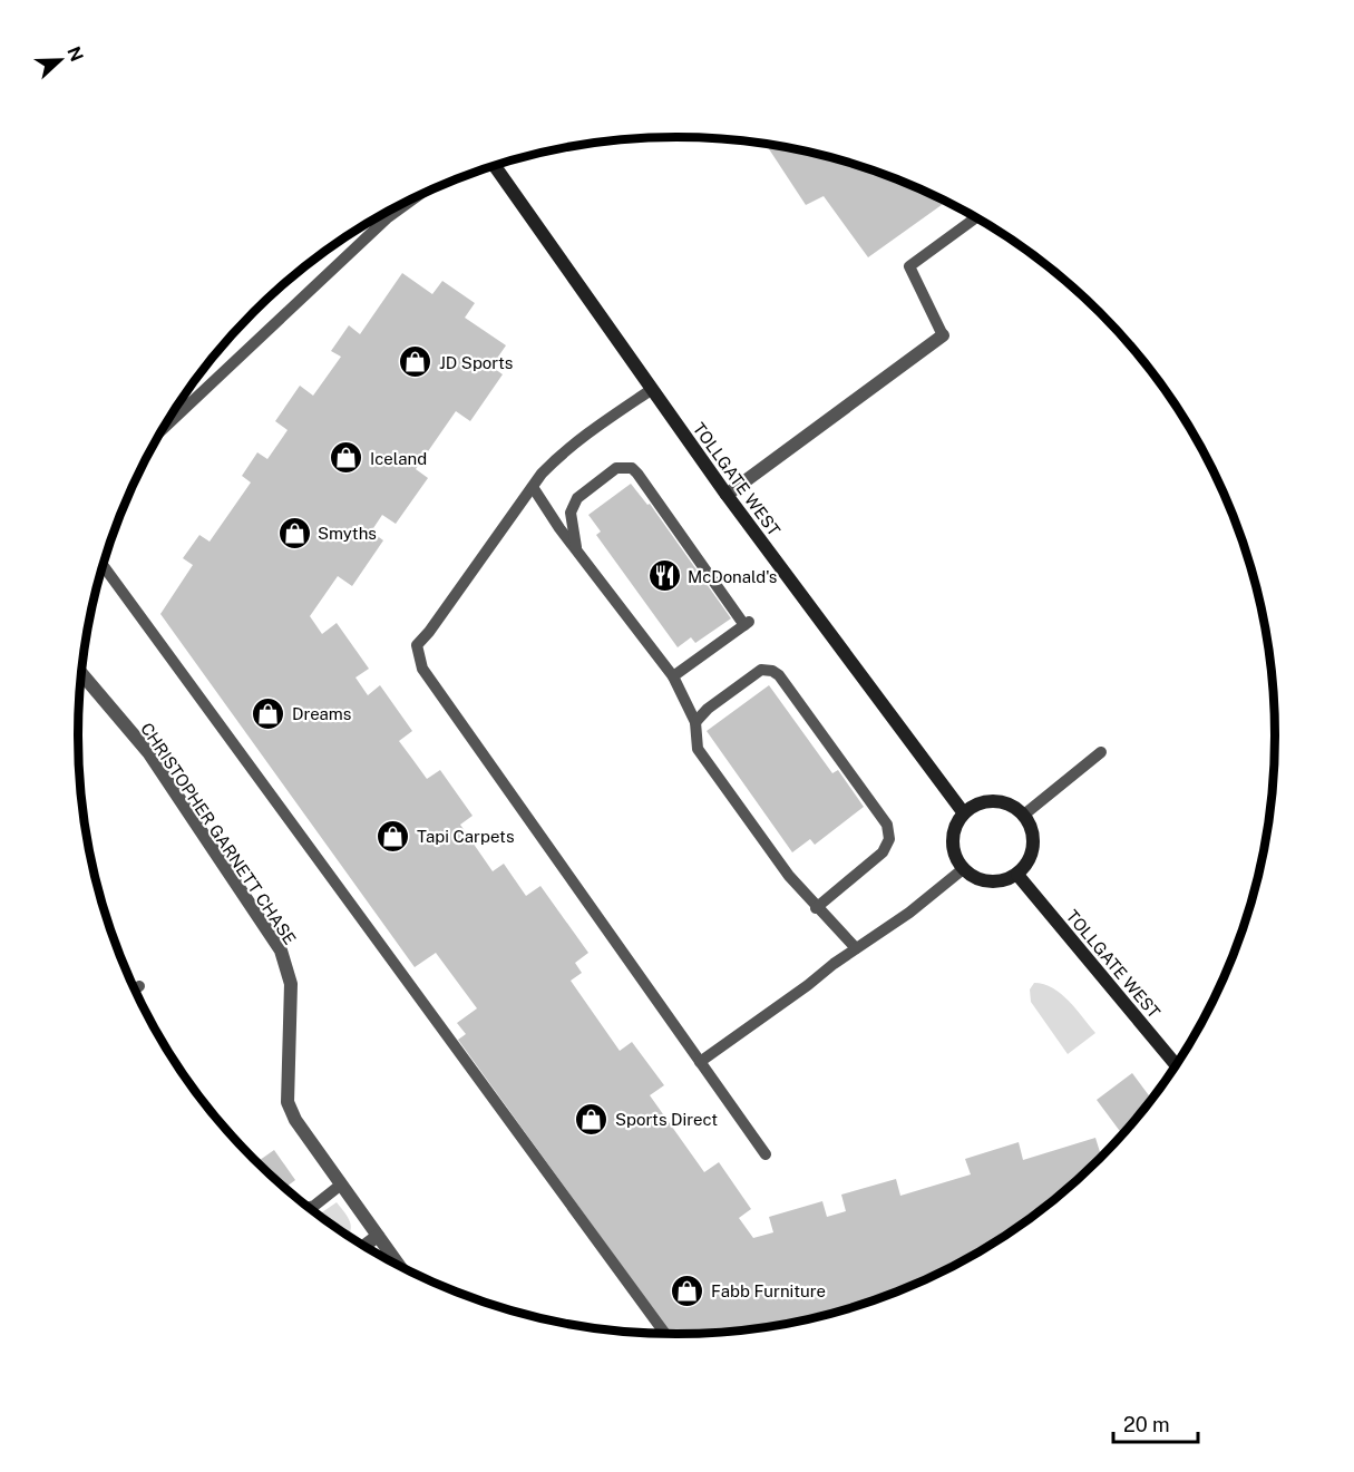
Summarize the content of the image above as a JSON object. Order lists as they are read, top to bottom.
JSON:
{
  "streets": {
    "street": ["TOLLGATE WEST", "CHRISTOPHER GARNETT CHASE"]
  },
  "places": {
    "shop": [
      "JD Sports",
      "Iceland",
      "Smyths",
      "Dreams",
      "Tapi Carpets",
      "Sports Direct",
      "Fabb Furniture"
    ],
    "restaurant": ["McDonald's"]
  },
  "scale_bar": "20 m",
  "north": "right"
}
